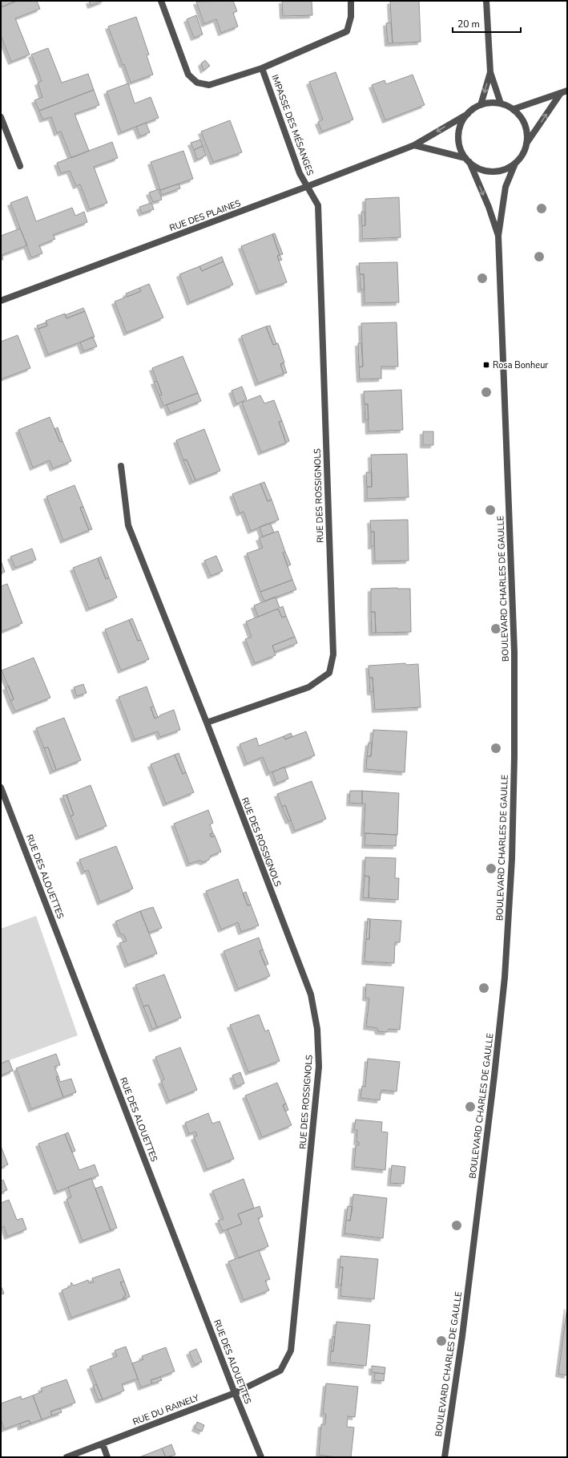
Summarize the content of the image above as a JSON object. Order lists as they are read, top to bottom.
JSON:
{
  "streets": {
    "street": [
      "IMPASSE DES MÉSANGES",
      "RUE DES PLAINES",
      "RUE DES ROSSIGNOLS",
      "BOULEVARD CHARLES DE GAULLE",
      "RUE DES ALOUETTES",
      "RUE DU RAINELY"
    ]
  },
  "crossings": [
    ["IMPASSE DES MÉSANGES", "RUE DES PLAINES"],
    ["IMPASSE DES MÉSANGES", "RUE DES ROSSIGNOLS"],
    ["RUE DES PLAINES", "RUE DES ROSSIGNOLS"],
    ["RUE DES PLAINES", "BOULEVARD CHARLES DE GAULLE"],
    ["RUE DES ROSSIGNOLS", "RUE DES ALOUETTES"],
    ["RUE DES ROSSIGNOLS", "RUE DU RAINELY"],
    ["RUE DES ALOUETTES", "RUE DU RAINELY"]
  ],
  "places": {
    "transit": ["Rosa Bonheur"]
  },
  "scale_bar": "20 m"
}
